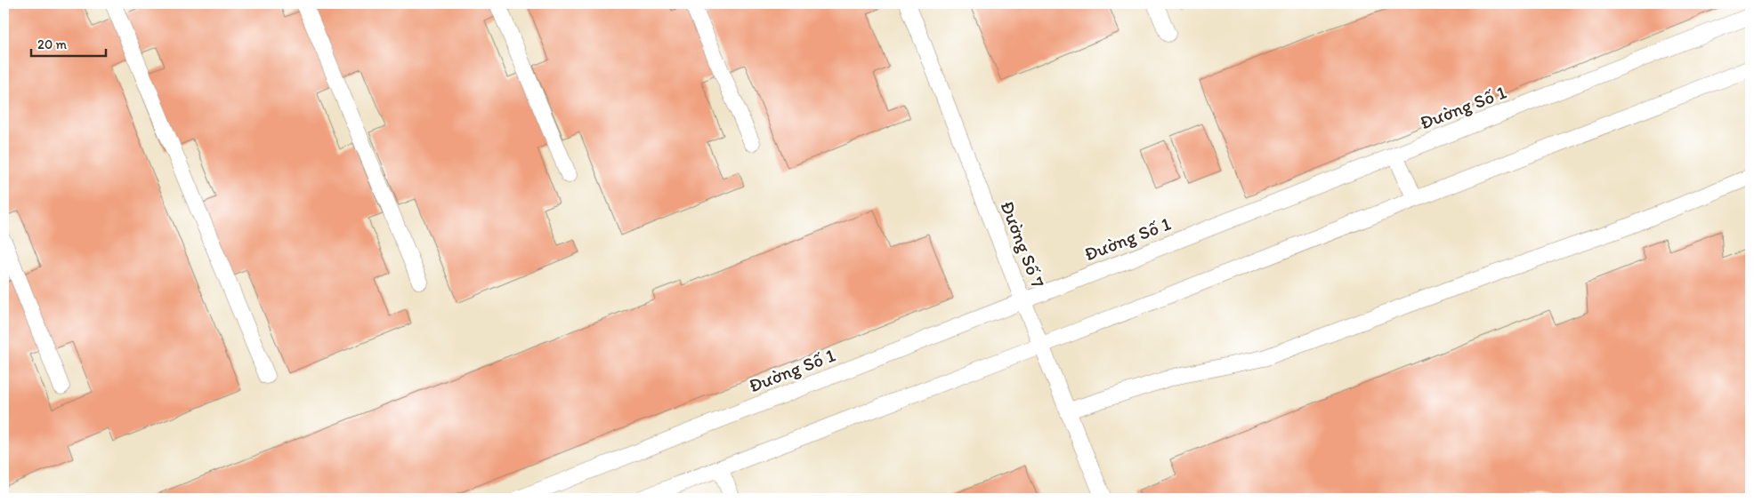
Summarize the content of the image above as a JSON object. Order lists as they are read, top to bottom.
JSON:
{
  "streets": {
    "lane": ["Đường Số 1", "Đường Số 7"]
  },
  "crossings": [
    ["Đường Số 1", "Đường Số 7"]
  ],
  "scale_bar": "20 m"
}
